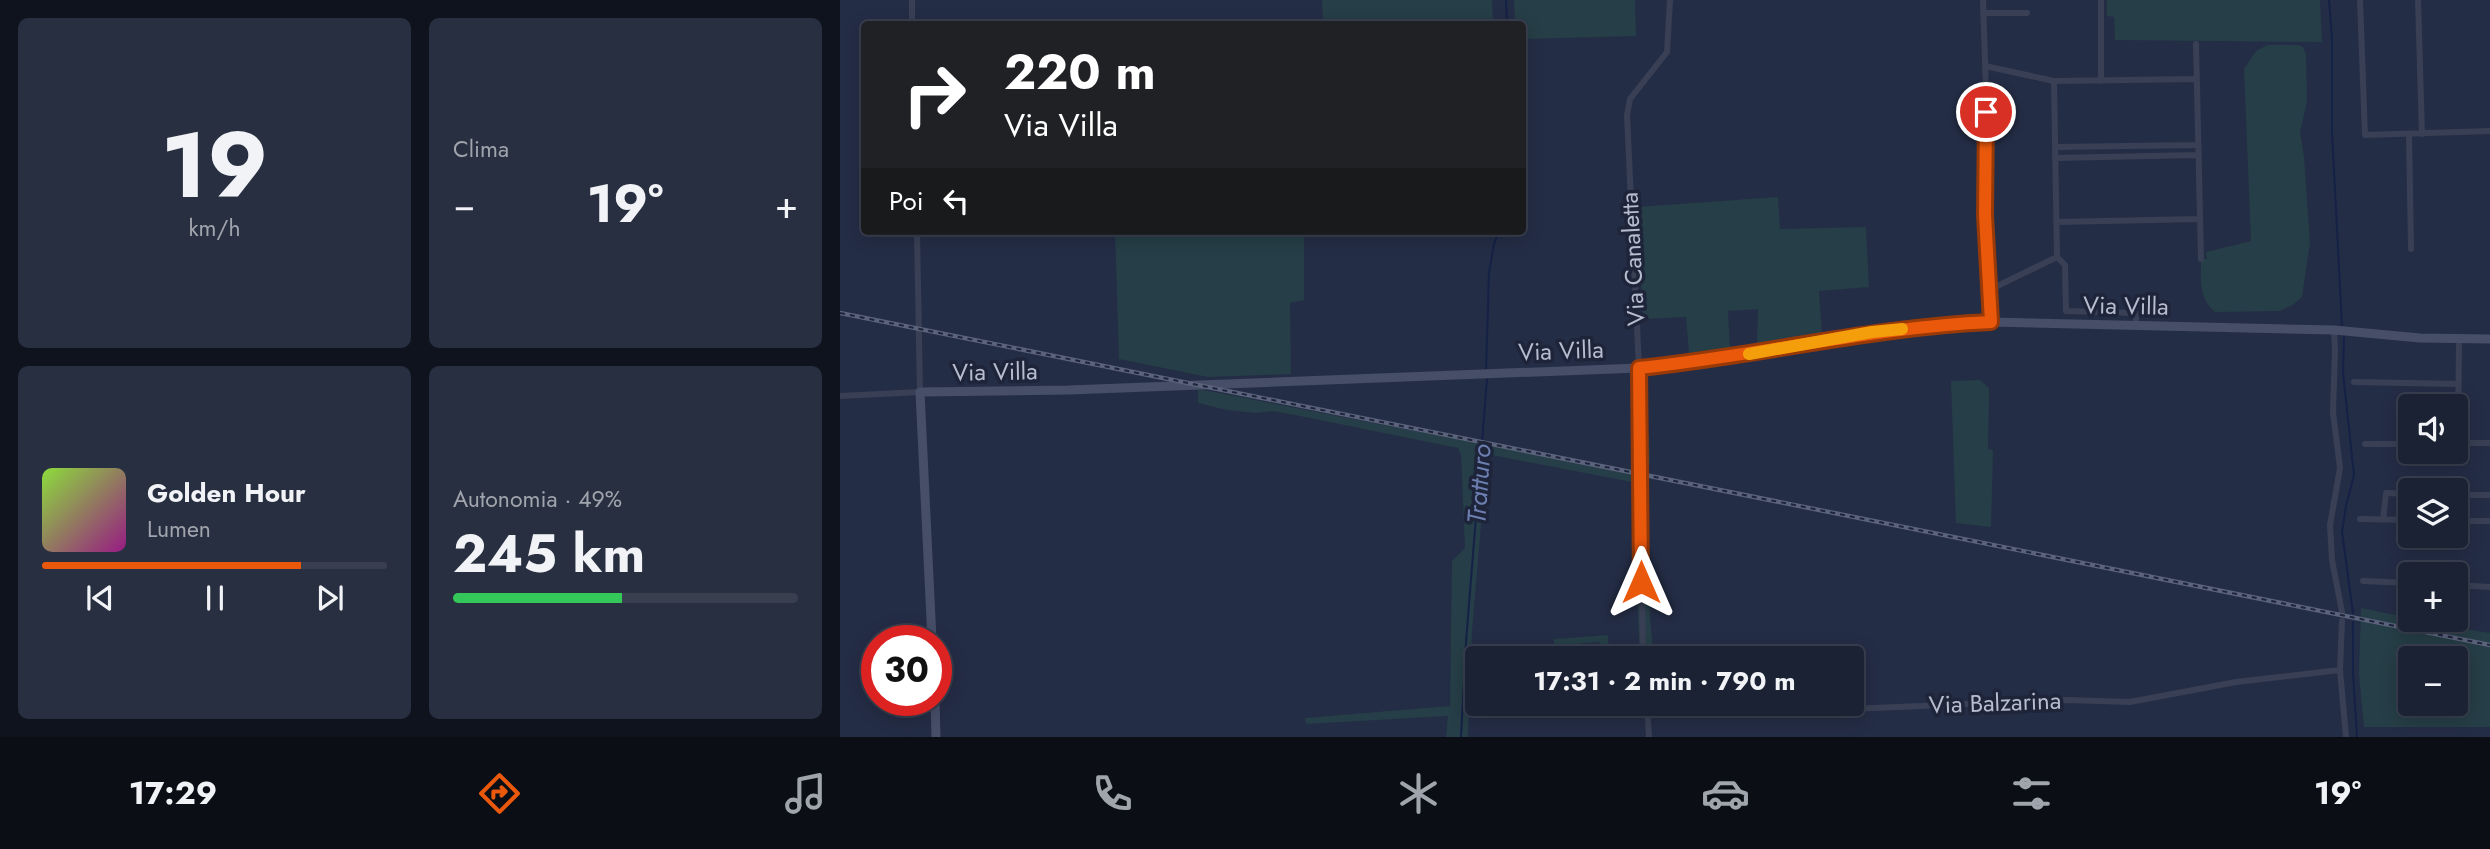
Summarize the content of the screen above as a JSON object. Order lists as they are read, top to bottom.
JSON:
{
  "streets": {
    "street": ["Via Canaletta", "Via Villa", "Via Balzarina"]
  },
  "crossings": [
    ["Via Canaletta", "Via Villa"]
  ],
  "water": ["Tratturo"],
  "page": {
    "tile": [
      ["19", "km/h"],
      "Clima",
      ["Autonomia · 49%", "245 km"]
    ],
    "turn": ["220 m", "Via Villa"],
    "then": "Poi",
    "heat": ["−", "19°", "+"],
    "map_buttons": ["+", "−"],
    "song": ["Golden Hour", "Lumen"],
    "limit": "30",
    "trip": "17:31 · 2 min · 790 m",
    "tabs": ["17:29", "19°"]
  }
}
